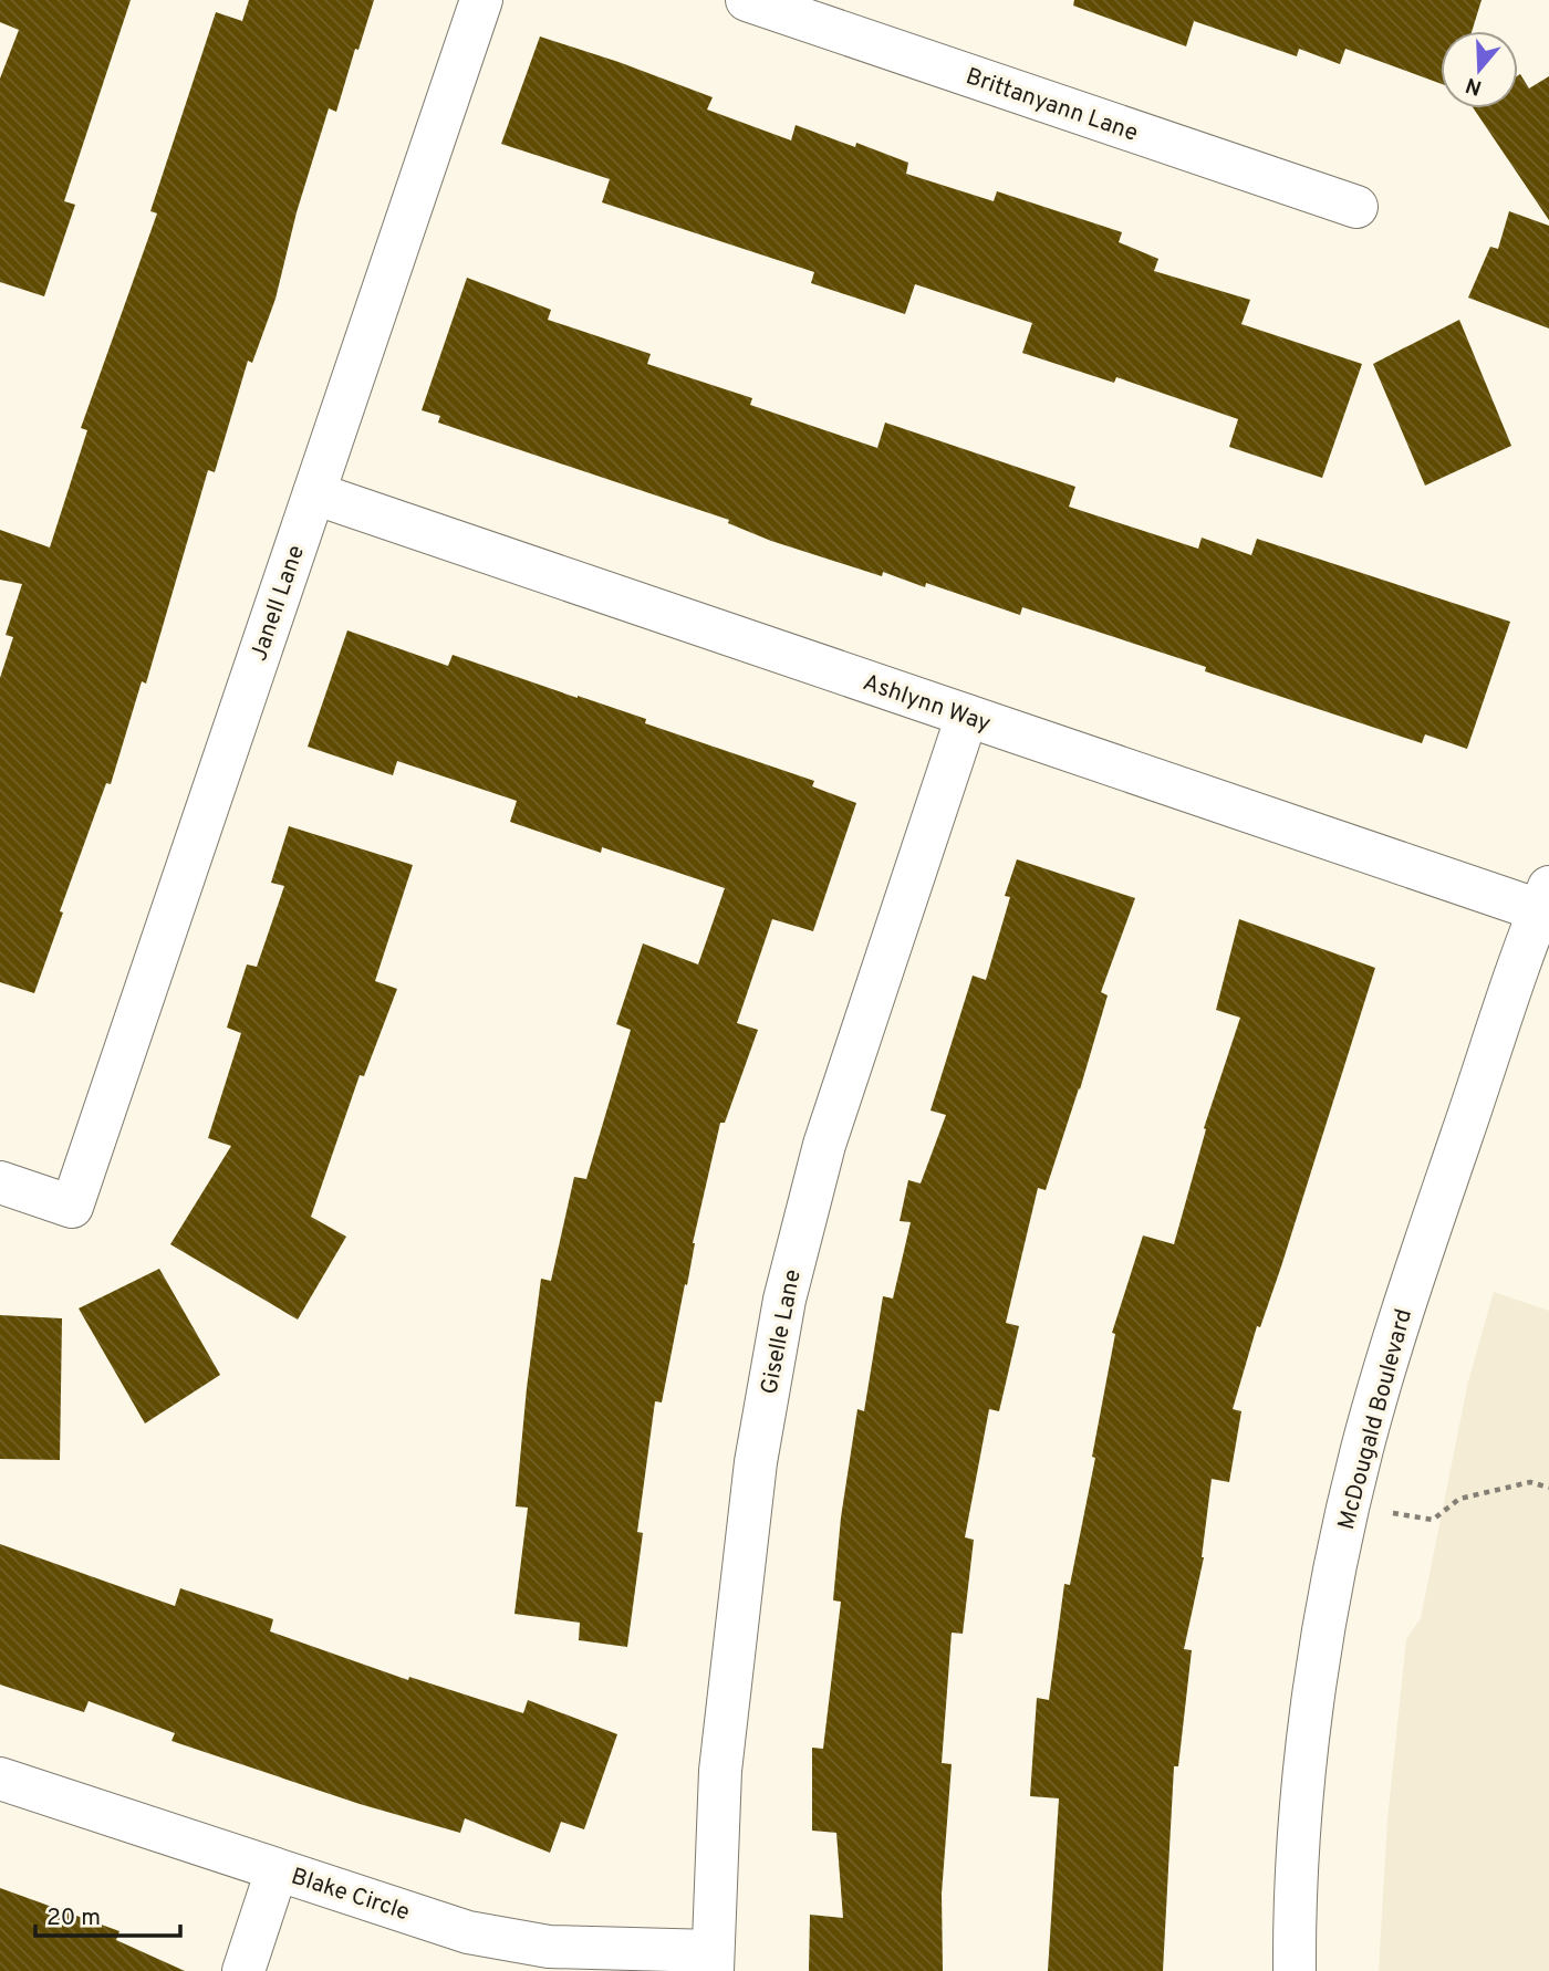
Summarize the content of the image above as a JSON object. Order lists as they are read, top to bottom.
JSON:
{
  "streets": {
    "street": [
      "Brittanyann Lane",
      "Janell Lane",
      "Ashlynn Way",
      "Giselle Lane",
      "McDougald Boulevard",
      "Blake Circle"
    ]
  },
  "crossings": [
    ["Janell Lane", "Ashlynn Way"],
    ["Ashlynn Way", "Giselle Lane"],
    ["Ashlynn Way", "McDougald Boulevard"],
    ["Giselle Lane", "Blake Circle"]
  ],
  "scale_bar": "20 m",
  "north": "bottom"
}
